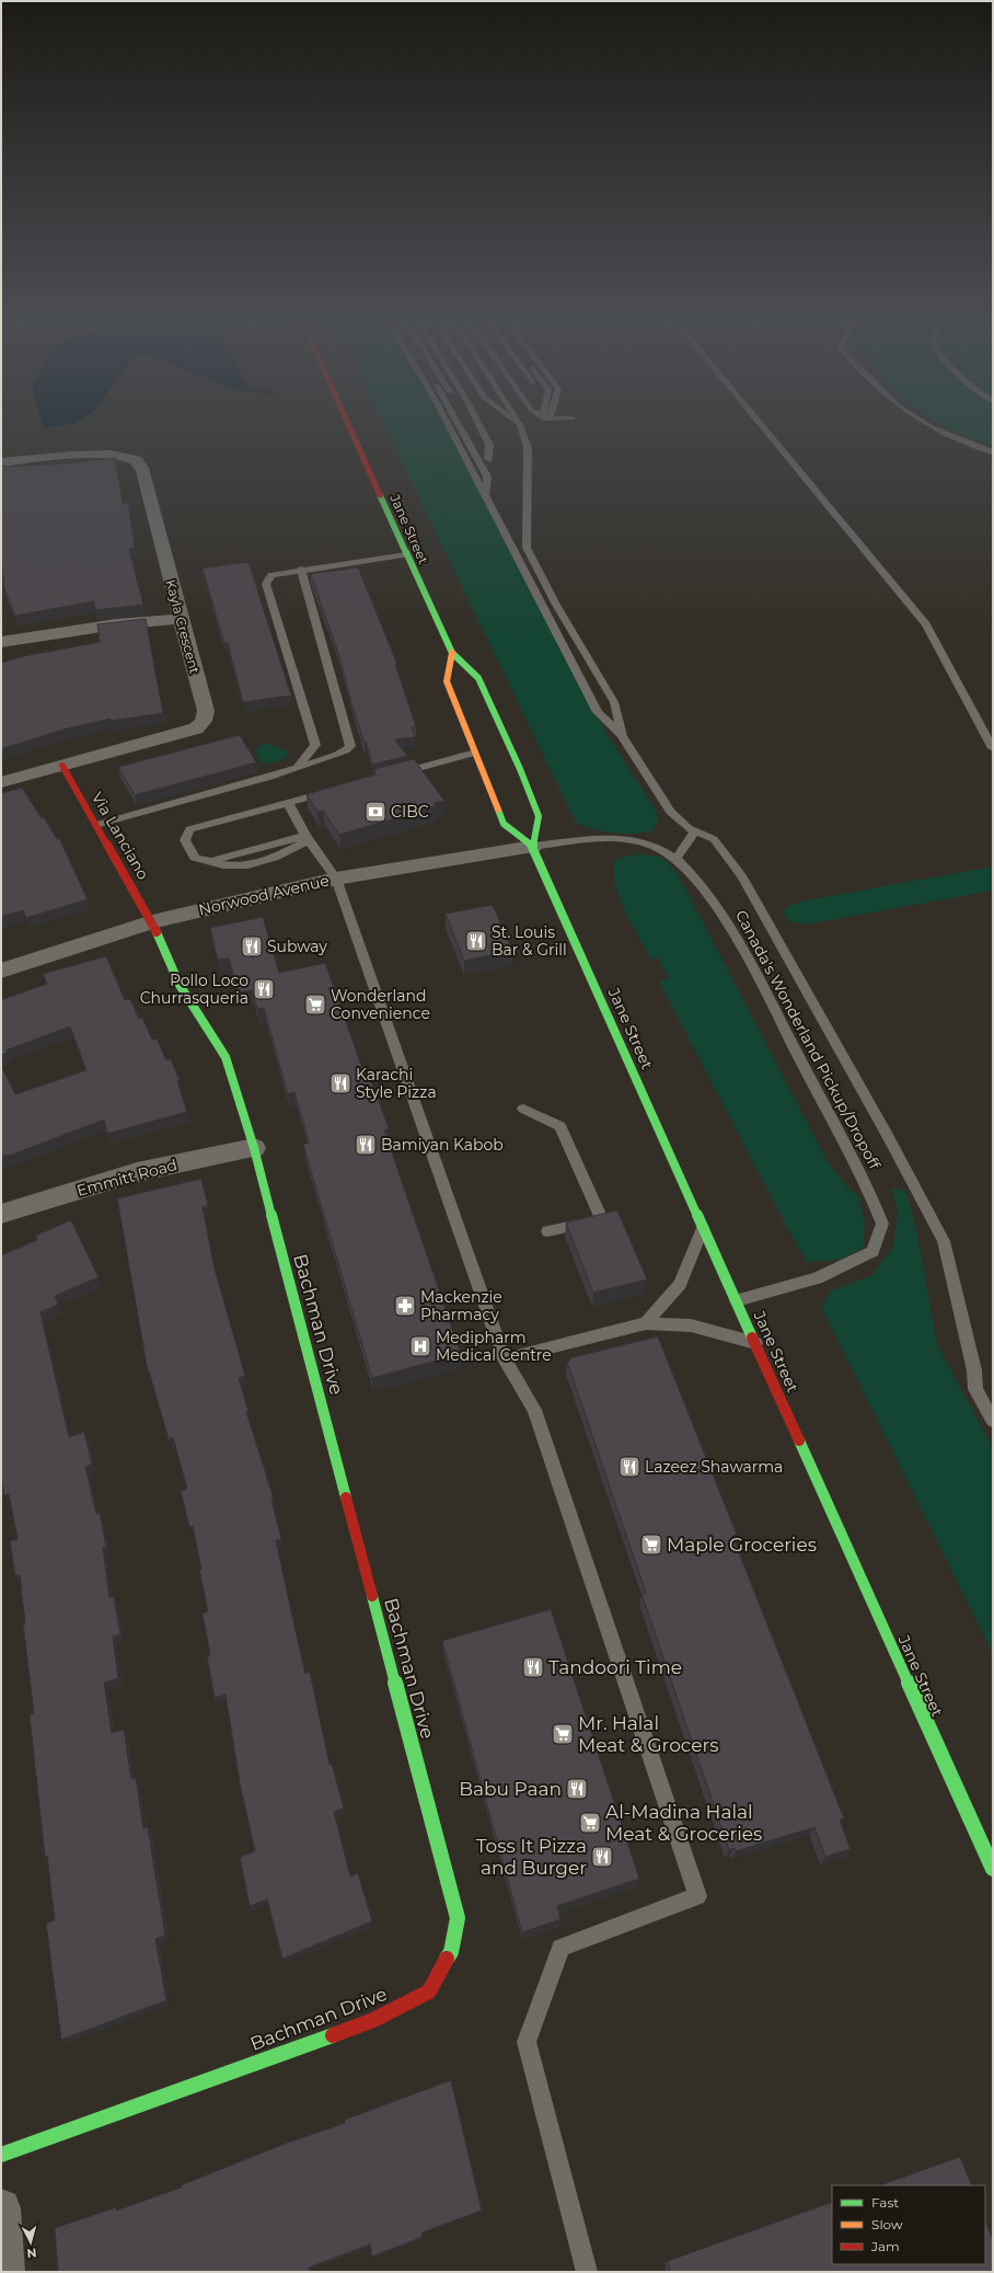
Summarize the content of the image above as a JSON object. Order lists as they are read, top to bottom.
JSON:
{
  "streets": {
    "main road": ["Jane Street", "Via Lanciano", "Bachman Drive"],
    "street": ["Kayla Crescent", "Norwood Avenue", "Emmitt Road"],
    "lane": ["Canada's Wonderland Pickup/Dropoff"]
  },
  "crossings": [
    ["Jane Street", "Norwood Avenue"],
    ["Jane Street", "Canada's Wonderland Pickup/Dropoff"],
    ["Kayla Crescent", "Via Lanciano"],
    ["Via Lanciano", "Norwood Avenue"],
    ["Via Lanciano", "Bachman Drive"],
    ["Norwood Avenue", "Canada's Wonderland Pickup/Dropoff"],
    ["Norwood Avenue", "Bachman Drive"],
    ["Emmitt Road", "Bachman Drive"]
  ],
  "places": {
    "bank": ["CIBC"],
    "restaurant": [
      "St. Louis Bar & Grill",
      "Subway",
      "Pollo Loco Churrasqueria",
      "Karachi Style Pizza",
      "Bamiyan Kabob",
      "Lazeez Shawarma",
      "Tandoori Time",
      "Babu Paan",
      "Toss It Pizza and Burger"
    ],
    "supermarket": [
      "Wonderland Convenience",
      "Maple Groceries",
      "Mr. Halal Meat & Grocers",
      "Al-Madina Halal Meat & Groceries"
    ],
    "pharmacy": ["Mackenzie Pharmacy"],
    "hospital": ["Medipharm Medical Centre"]
  },
  "legend": ["Fast", "Slow", "Jam"],
  "north": "bottom"
}
